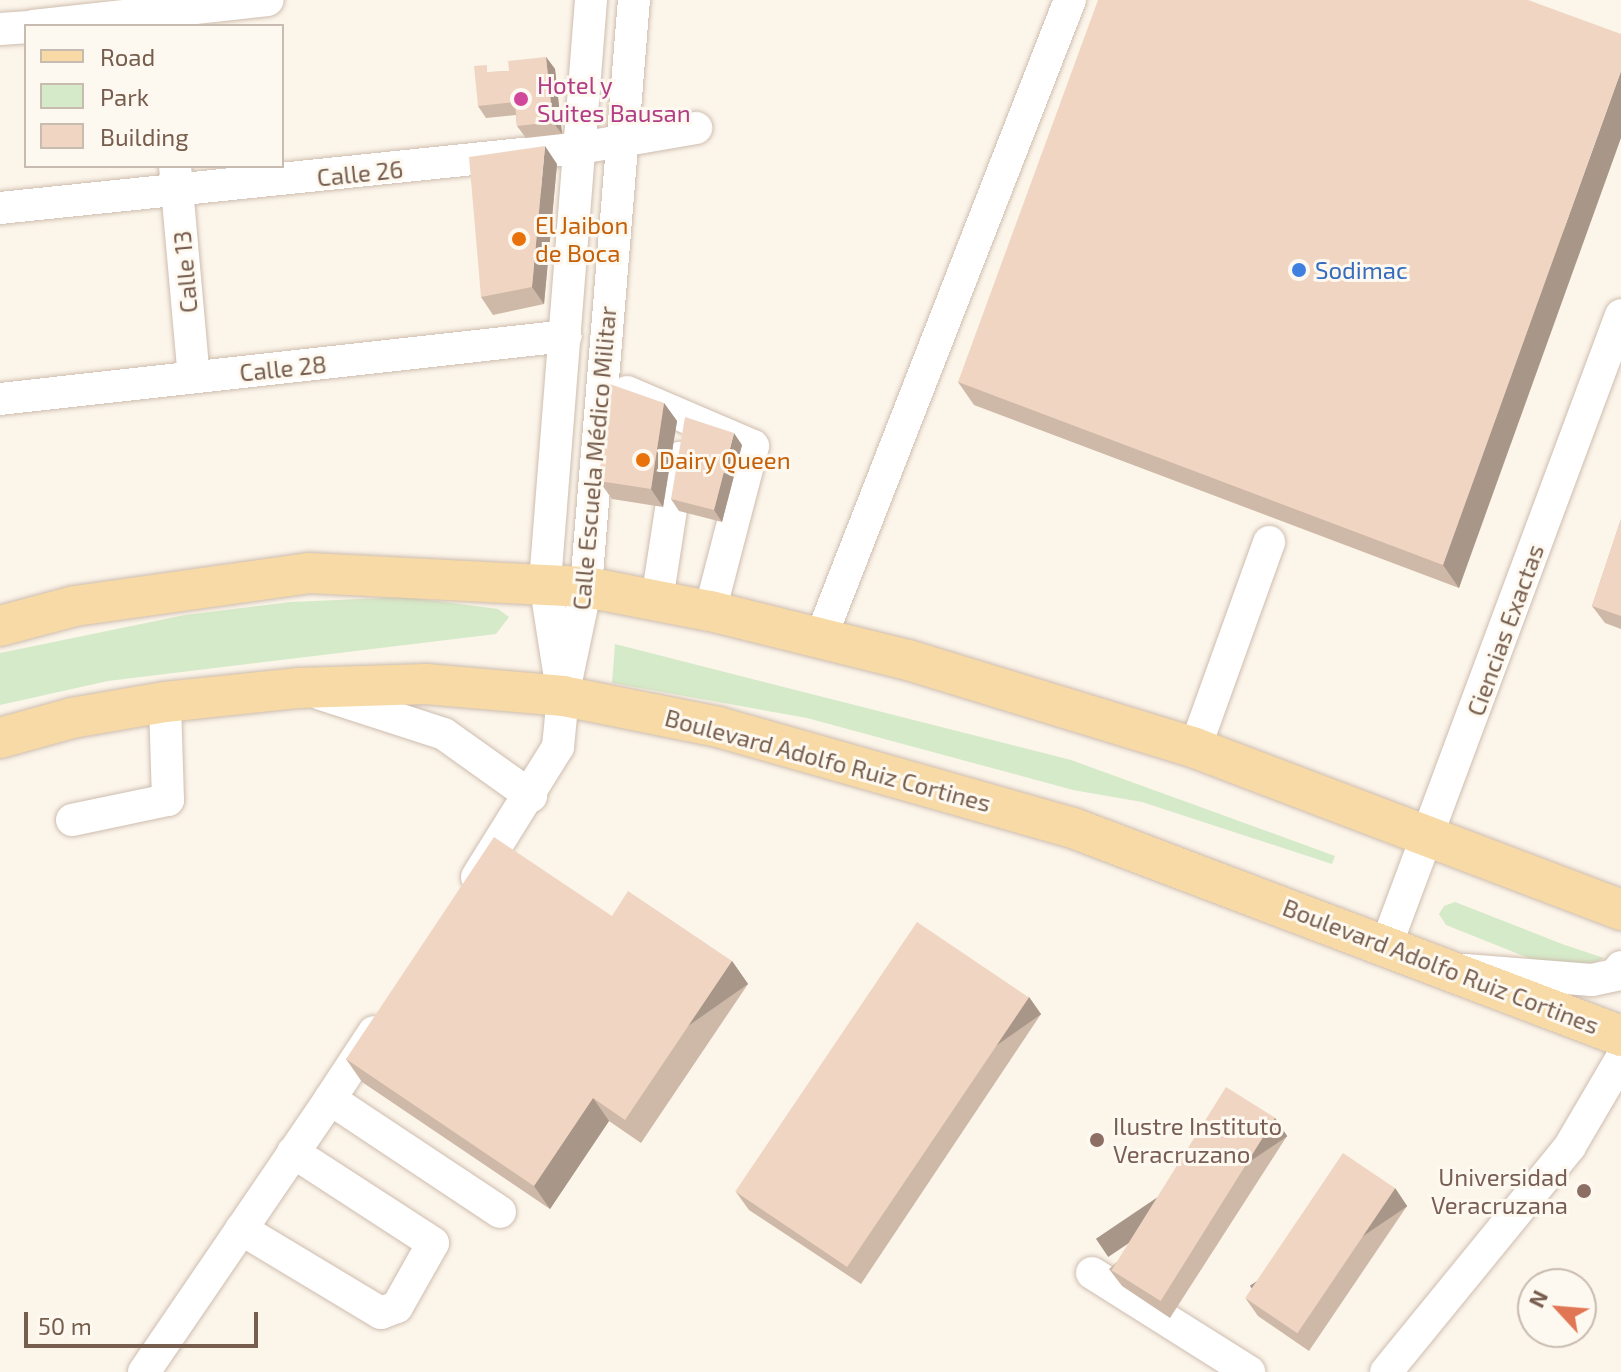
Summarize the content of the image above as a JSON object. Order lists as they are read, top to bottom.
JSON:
{
  "streets": {
    "main road": ["Boulevard Adolfo Ruiz Cortines"],
    "street": [
      "Calle 26",
      "Calle 13",
      "Calle 28",
      "Calle Escuela Médico Militar",
      "Ciencias Exactas"
    ]
  },
  "crossings": [
    ["Calle 26", "Calle 13"],
    ["Calle 26", "Calle Escuela Médico Militar"],
    ["Calle 13", "Calle 28"],
    ["Calle 28", "Calle Escuela Médico Militar"],
    ["Calle Escuela Médico Militar", "Boulevard Adolfo Ruiz Cortines"],
    ["Ciencias Exactas", "Boulevard Adolfo Ruiz Cortines"]
  ],
  "places": [
    "Hotel y Suites Bausan",
    "El Jaibon de Boca",
    "Sodimac",
    "Dairy Queen",
    "Ilustre Instituto Veracruzano",
    "Universidad Veracruzana"
  ],
  "legend": ["Road", "Park", "Building"],
  "scale_bar": "50 m",
  "north": "top left"
}
